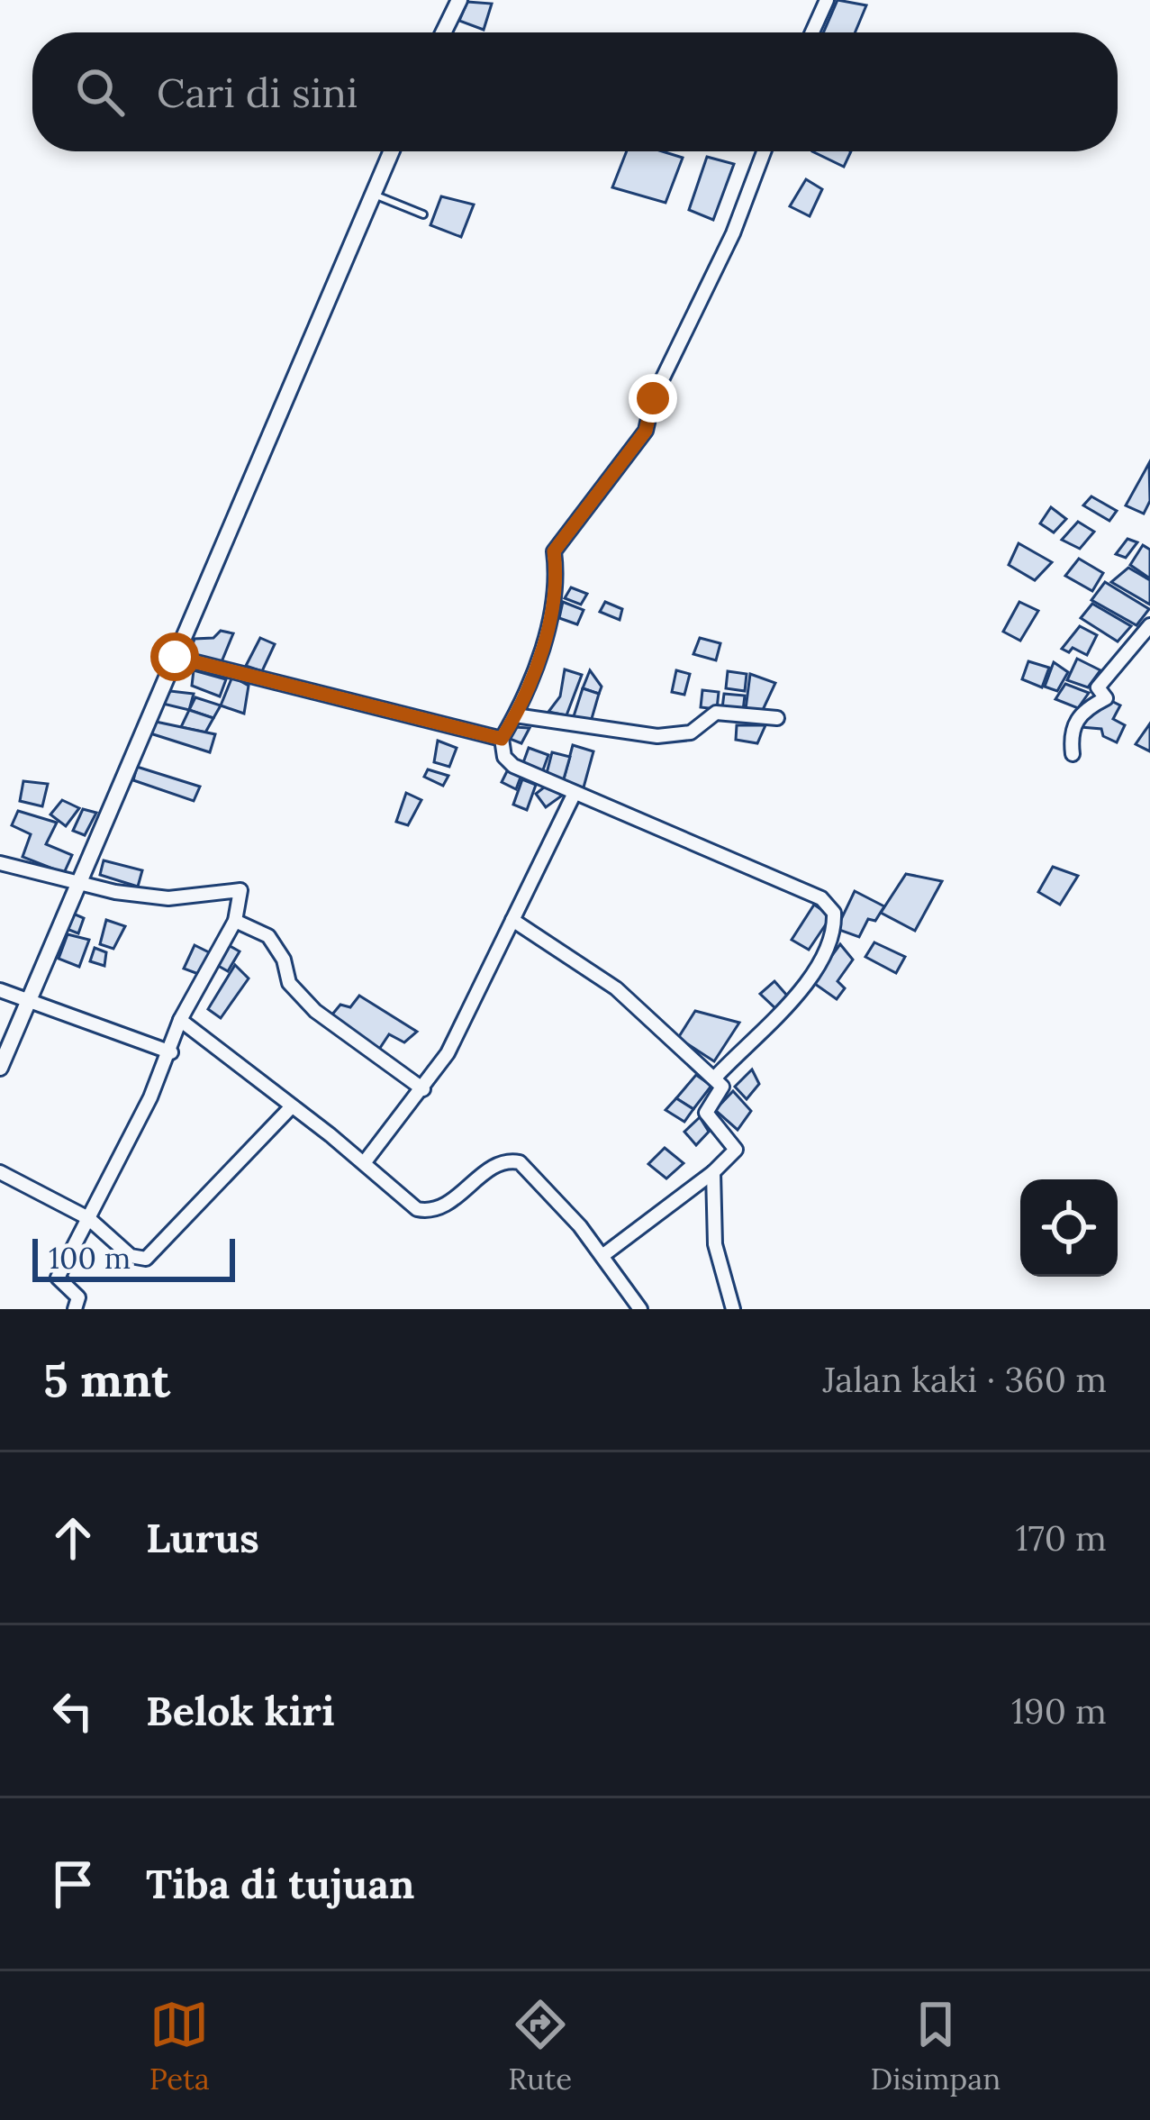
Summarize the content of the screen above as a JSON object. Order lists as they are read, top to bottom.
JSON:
{
  "scale_bar": "100 m",
  "page": {
    "search": "Cari di sini",
    "scale": "100 m",
    "heading": ["5 mnt", "Jalan kaki · 360 m"],
    "list": [
      ["Lurus", "170 m"],
      ["Belok kiri", "190 m"],
      "Tiba di tujuan"
    ],
    "nav": ["Peta", "Rute", "Disimpan"]
  }
}
